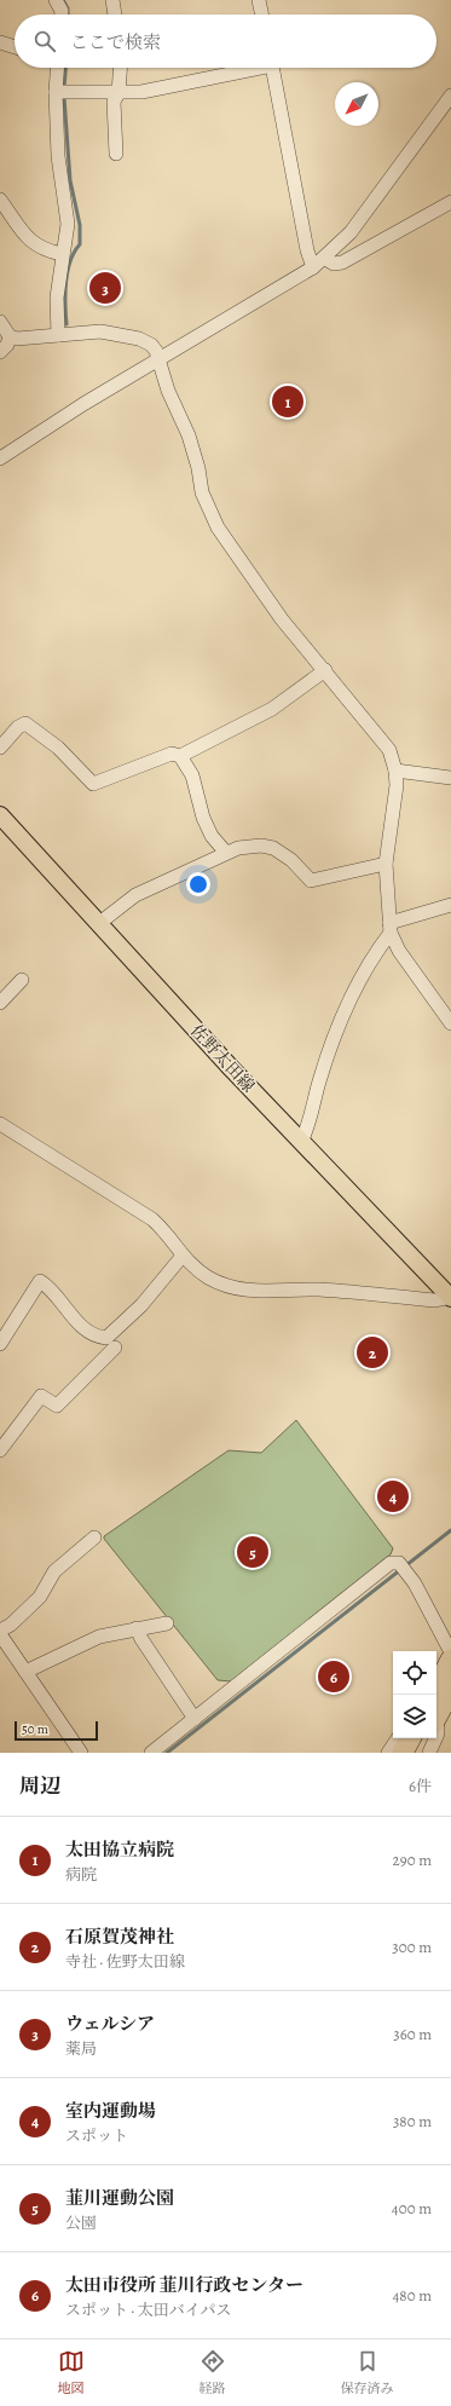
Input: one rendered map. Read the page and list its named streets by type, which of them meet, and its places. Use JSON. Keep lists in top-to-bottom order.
{
  "streets": {
    "main road": ["佐野太田線"]
  },
  "scale_bar": "50 m",
  "north": "bottom left",
  "page": {
    "search": "ここで検索",
    "pins": [
      "3",
      "1",
      "2",
      "4",
      "5",
      "6"
    ],
    "scale": "50 m",
    "heading": ["周辺", "6件"],
    "list": [
      {
        "mark": "1",
        "name": "太田協立病院",
        "note": "病院",
        "value": "290 m"
      },
      {
        "mark": "2",
        "name": "石原賀茂神社",
        "note": "寺社 · 佐野太田線",
        "value": "300 m"
      },
      {
        "mark": "3",
        "name": "ウェルシア",
        "note": "薬局",
        "value": "360 m"
      },
      {
        "mark": "4",
        "name": "室内運動場",
        "note": "スポット",
        "value": "380 m"
      },
      {
        "mark": "5",
        "name": "韮川運動公園",
        "note": "公園",
        "value": "400 m"
      },
      {
        "mark": "6",
        "name": "太田市役所 韮川行政センター",
        "note": "スポット · 太田バイパス",
        "value": "480 m"
      }
    ],
    "nav": ["地図", "経路", "保存済み"]
  }
}
